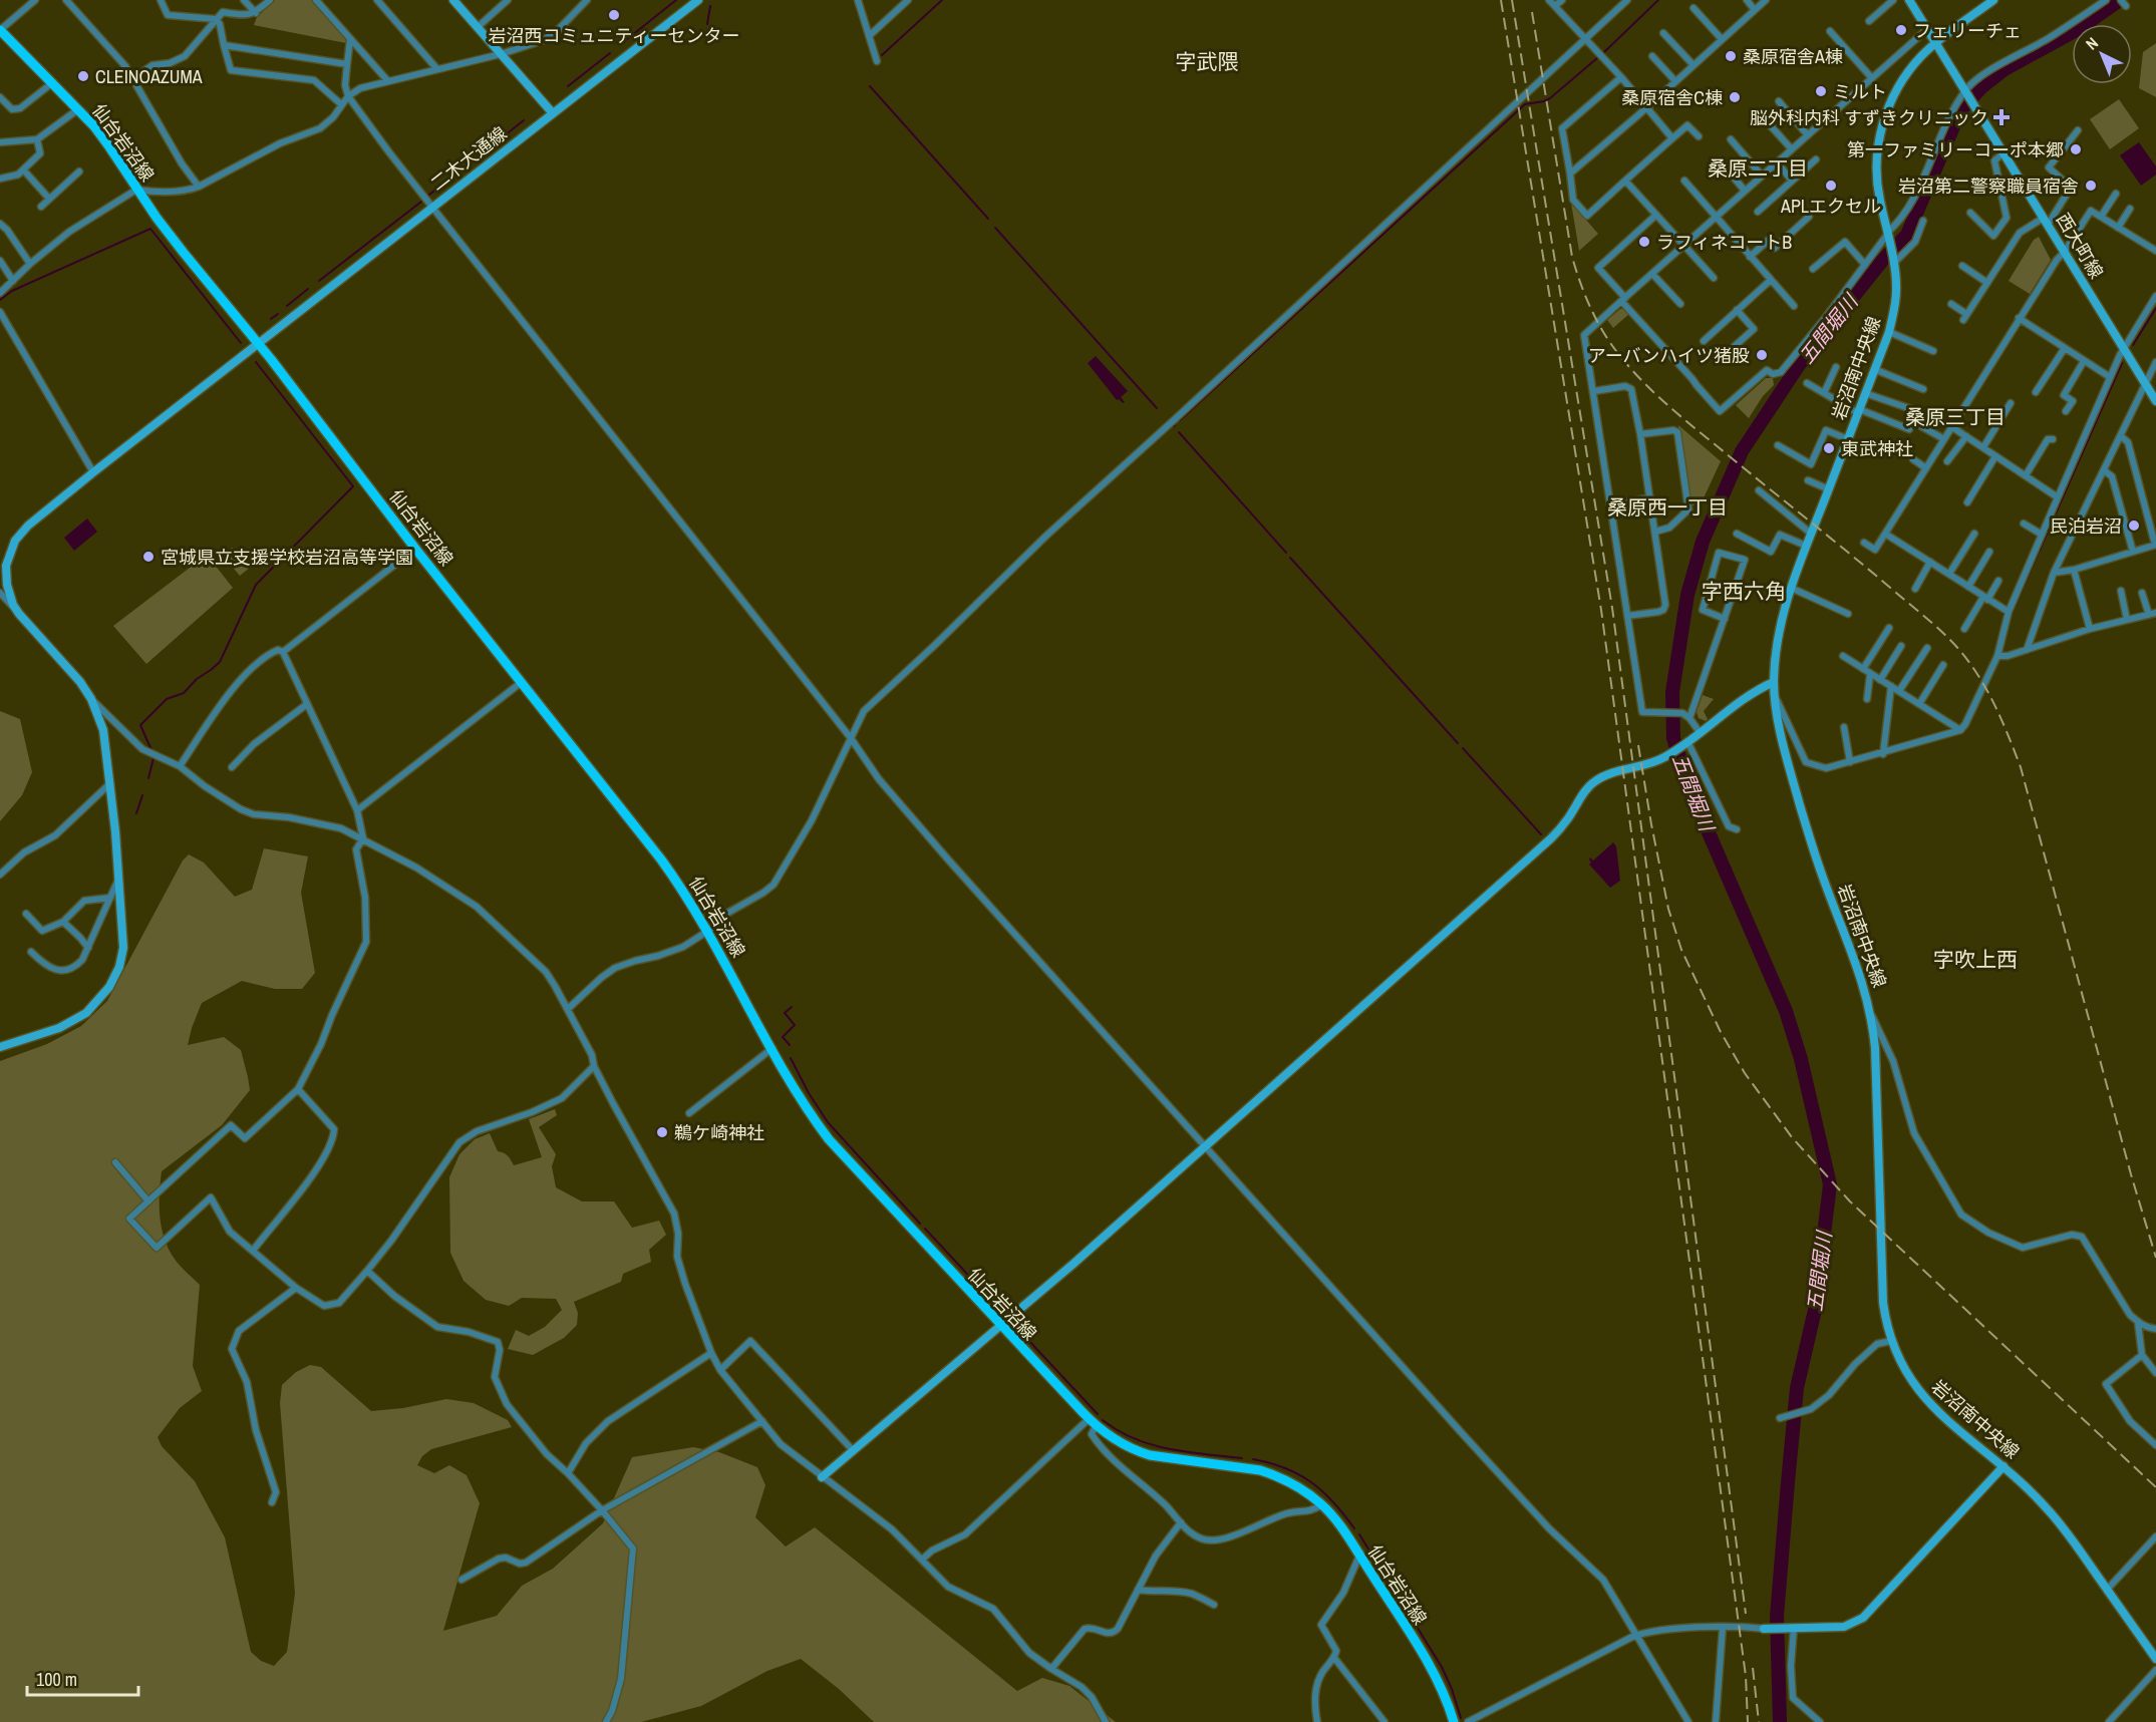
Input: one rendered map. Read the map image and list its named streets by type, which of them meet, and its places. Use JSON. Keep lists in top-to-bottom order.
{
  "streets": {
    "main road": ["仙台岩沼線"],
    "street": ["二木大通線", "西大町線", "岩沼南中央線"]
  },
  "crossings": [
    ["仙台岩沼線", "二木大通線"]
  ],
  "districts": [
    "字武隈",
    "桑原二丁目",
    "桑原三丁目",
    "桑原西一丁目",
    "字西六角",
    "字吹上西"
  ],
  "water": ["五間堀川"],
  "places": {
    "other": [
      "岩沼西コミュニティーセンター",
      "フェリーチェ",
      "桑原宿舎A棟",
      "CLEINOAZUMA",
      "ミルト",
      "桑原宿舎C棟",
      "第一ファミリーコーポ本郷",
      "APLエクセル",
      "岩沼第二警察職員宿舎",
      "ラフィネコートB",
      "アーバンハイツ猪股",
      "東武神社",
      "民泊岩沼",
      "宮城県立支援学校岩沼高等学園",
      "鵜ケ崎神社"
    ],
    "health": ["脳外科内科 すずきクリニック"]
  },
  "scale_bar": "100 m",
  "north": "top left"
}
